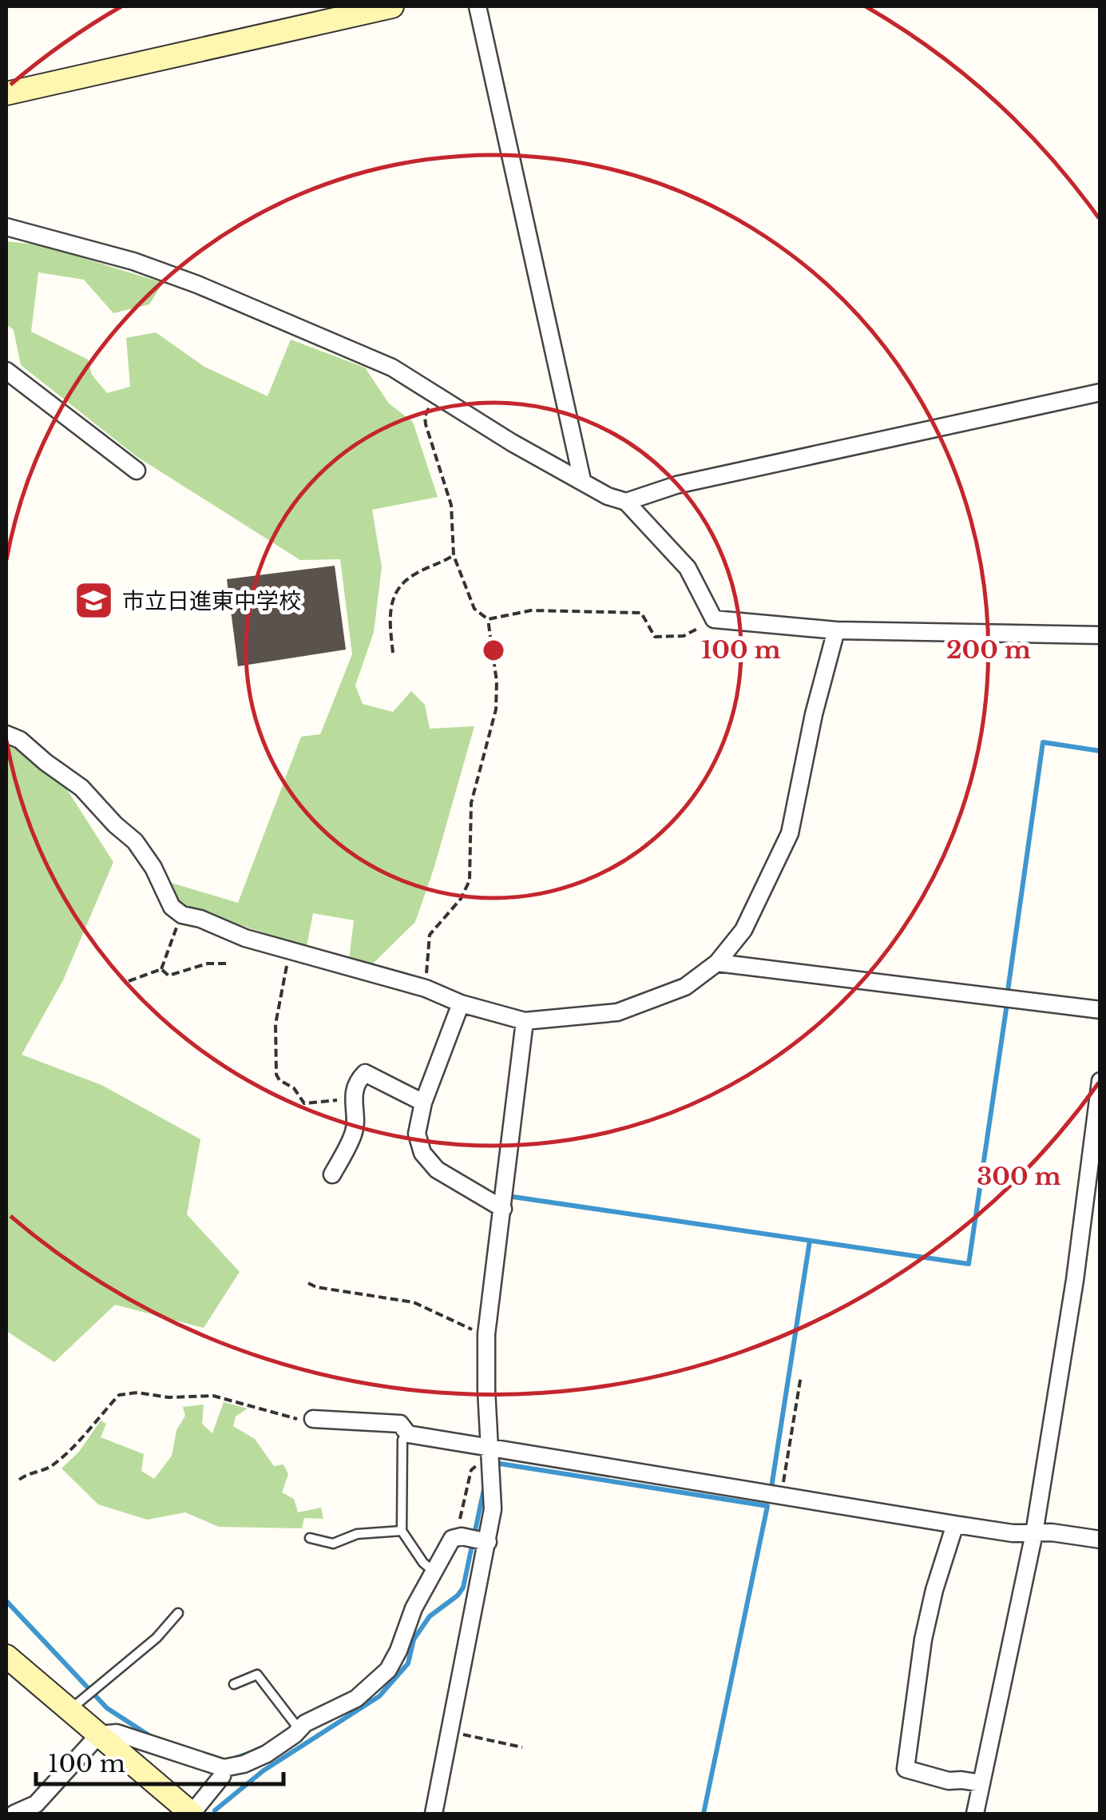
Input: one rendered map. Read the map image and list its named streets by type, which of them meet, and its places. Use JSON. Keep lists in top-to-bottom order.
{
  "places": {
    "school or university": ["市立日進東中学校"]
  },
  "scale_bar": "100 m",
  "rings": ["100 m", "200 m", "300 m"]
}
